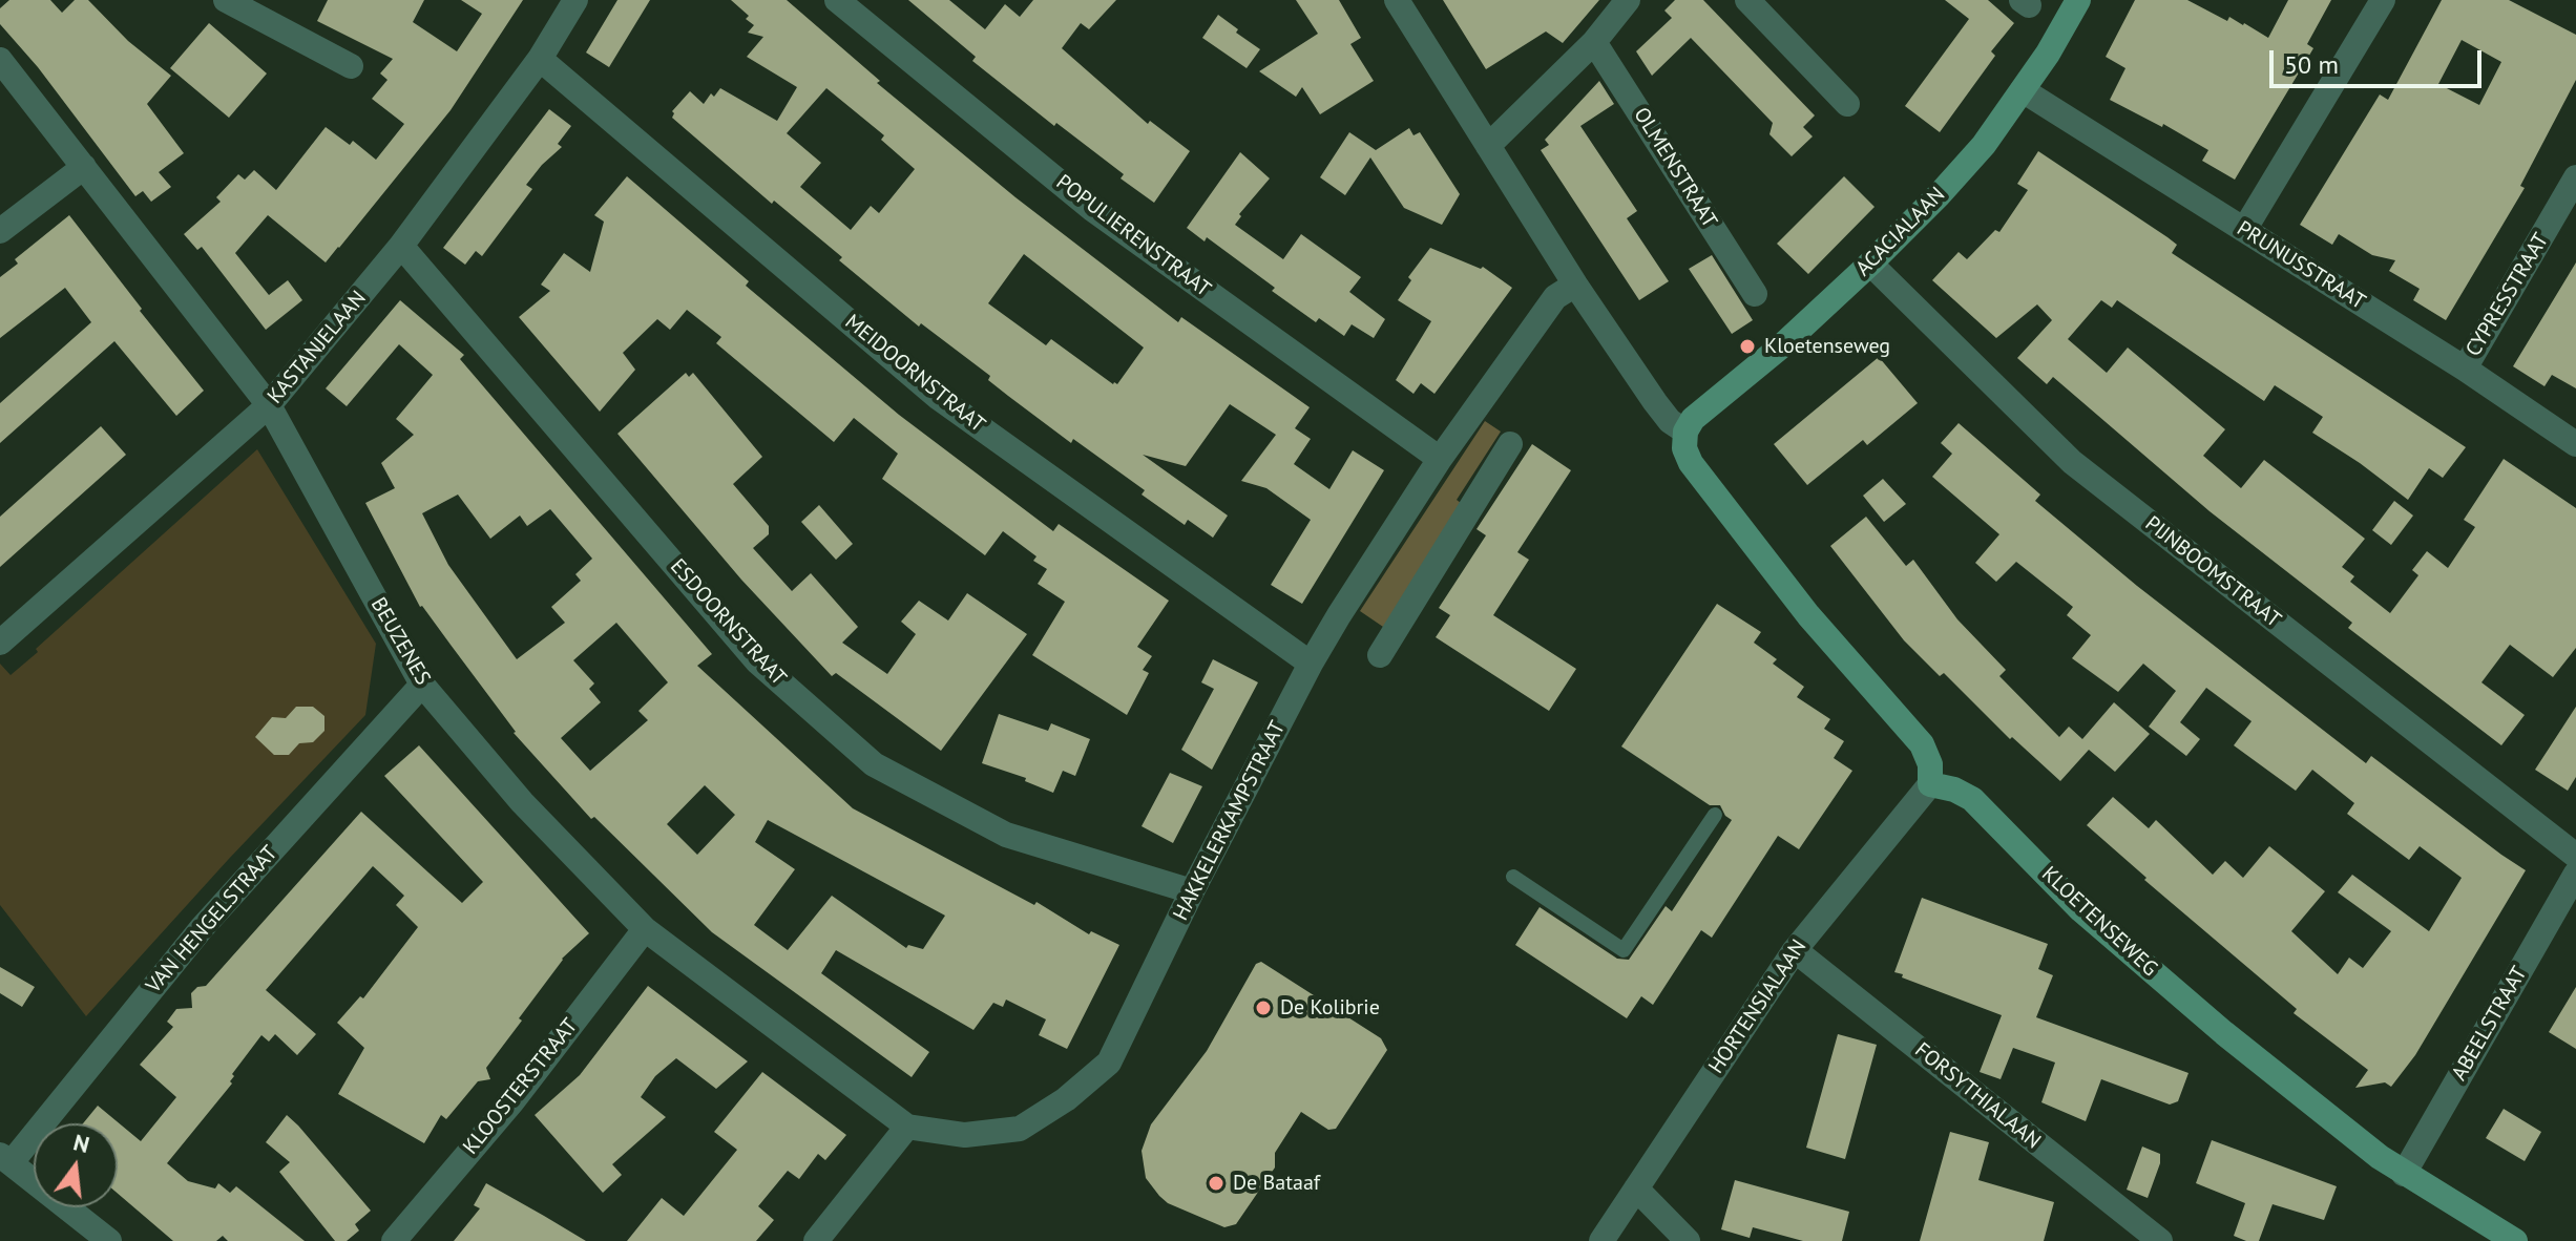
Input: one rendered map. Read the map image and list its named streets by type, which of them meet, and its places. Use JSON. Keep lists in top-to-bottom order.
{
  "streets": {
    "street": [
      "OLMENSTRAAT",
      "ACACIALAAN",
      "POPULIERENSTRAAT",
      "PRUNUSSTRAAT",
      "CYPRESSTRAAT",
      "KASTANJELAAN",
      "MEIDOORNSTRAAT",
      "PIJNBOOMSTRAAT",
      "ESDOORNSTRAAT",
      "BEUZENES",
      "HAKKELERKAMPSTRAAT",
      "VAN HENGELSTRAAT",
      "KLOETENSEWEG",
      "HORTENSIALAAN",
      "ABEELSTRAAT",
      "KLOOSTERSTRAAT",
      "FORSYTHIALAAN"
    ]
  },
  "crossings": [
    ["ACACIALAAN", "PRUNUSSTRAAT"],
    ["ACACIALAAN", "PIJNBOOMSTRAAT"],
    ["POPULIERENSTRAAT", "HAKKELERKAMPSTRAAT"],
    ["PRUNUSSTRAAT", "CYPRESSTRAAT"],
    ["KASTANJELAAN", "MEIDOORNSTRAAT"],
    ["KASTANJELAAN", "ESDOORNSTRAAT"],
    ["KASTANJELAAN", "BEUZENES"],
    ["MEIDOORNSTRAAT", "HAKKELERKAMPSTRAAT"],
    ["ESDOORNSTRAAT", "HAKKELERKAMPSTRAAT"],
    ["BEUZENES", "HAKKELERKAMPSTRAAT"],
    ["BEUZENES", "VAN HENGELSTRAAT"],
    ["BEUZENES", "KLOOSTERSTRAAT"],
    ["KLOETENSEWEG", "HORTENSIALAAN"],
    ["KLOETENSEWEG", "ABEELSTRAAT"],
    ["HORTENSIALAAN", "FORSYTHIALAAN"]
  ],
  "places": ["Kloetenseweg", "De Kolibrie", "De Bataaf"],
  "scale_bar": "50 m",
  "north": "top"
}
